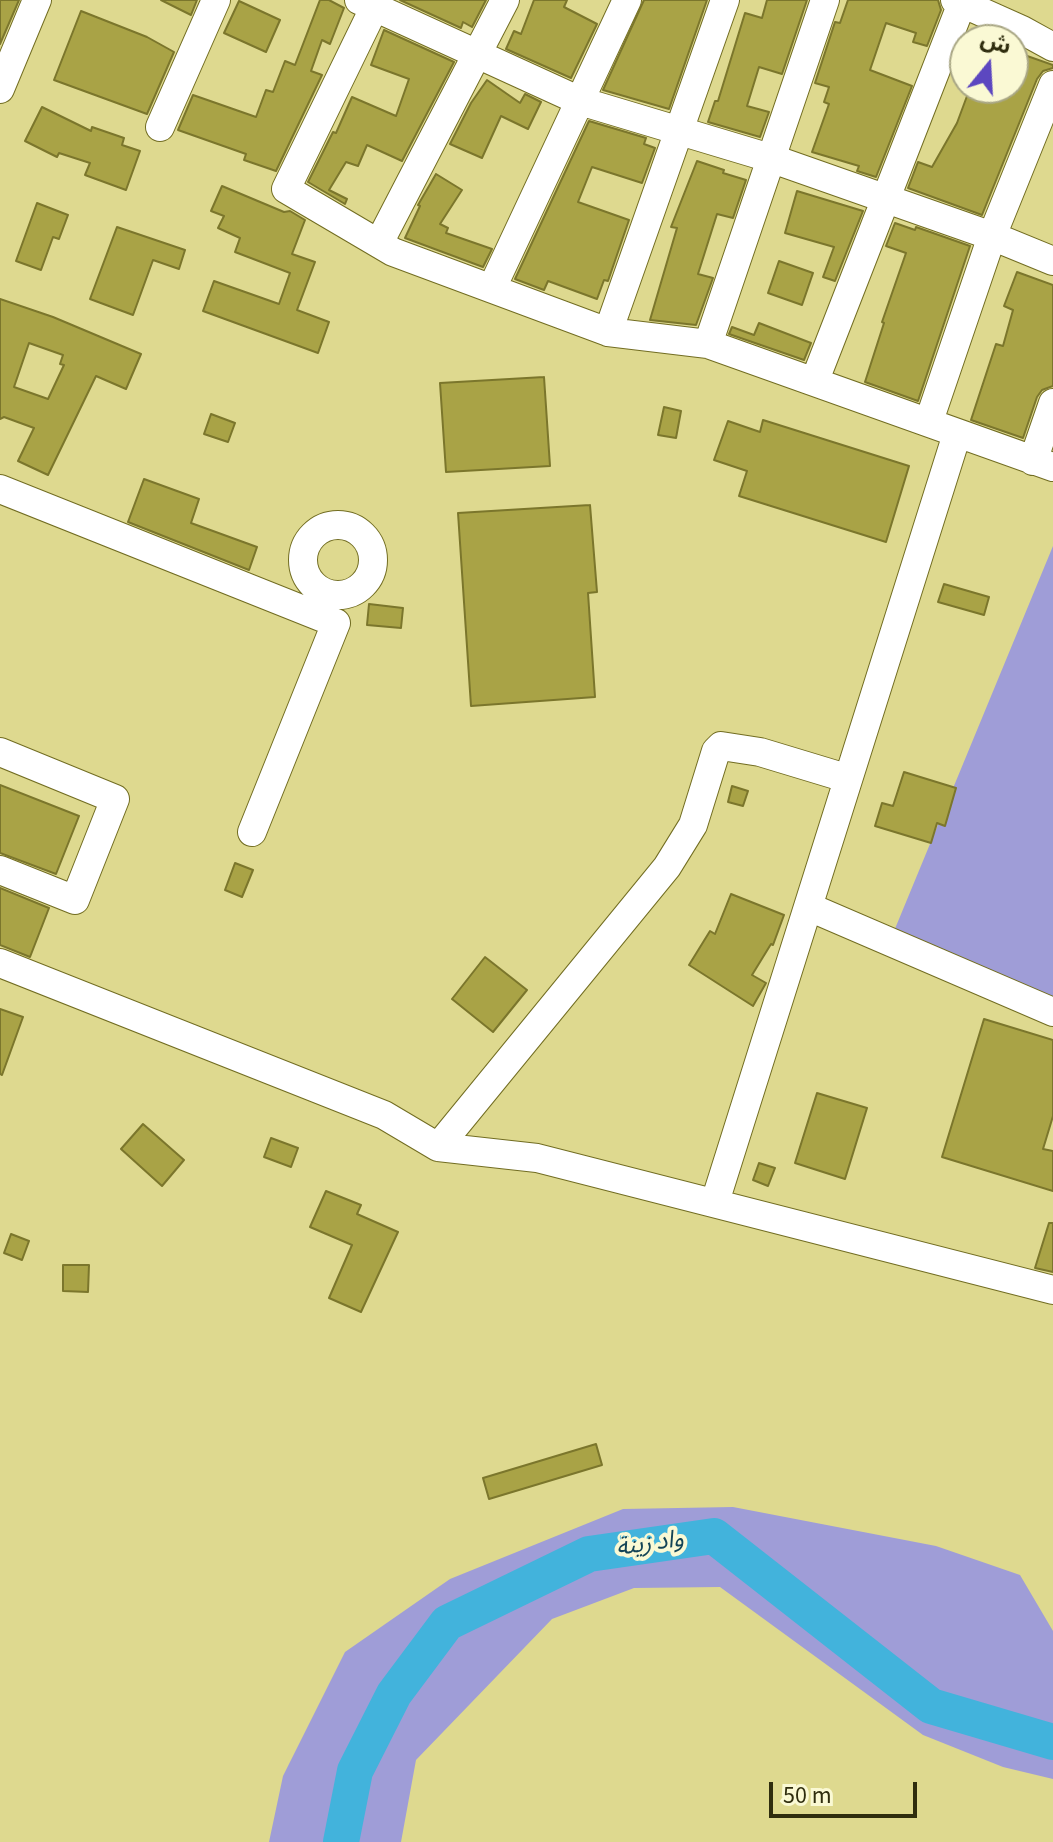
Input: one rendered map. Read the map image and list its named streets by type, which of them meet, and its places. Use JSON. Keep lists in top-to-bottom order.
{
  "water": ["واد زينة"],
  "scale_bar": "50 m",
  "north": "top"
}
